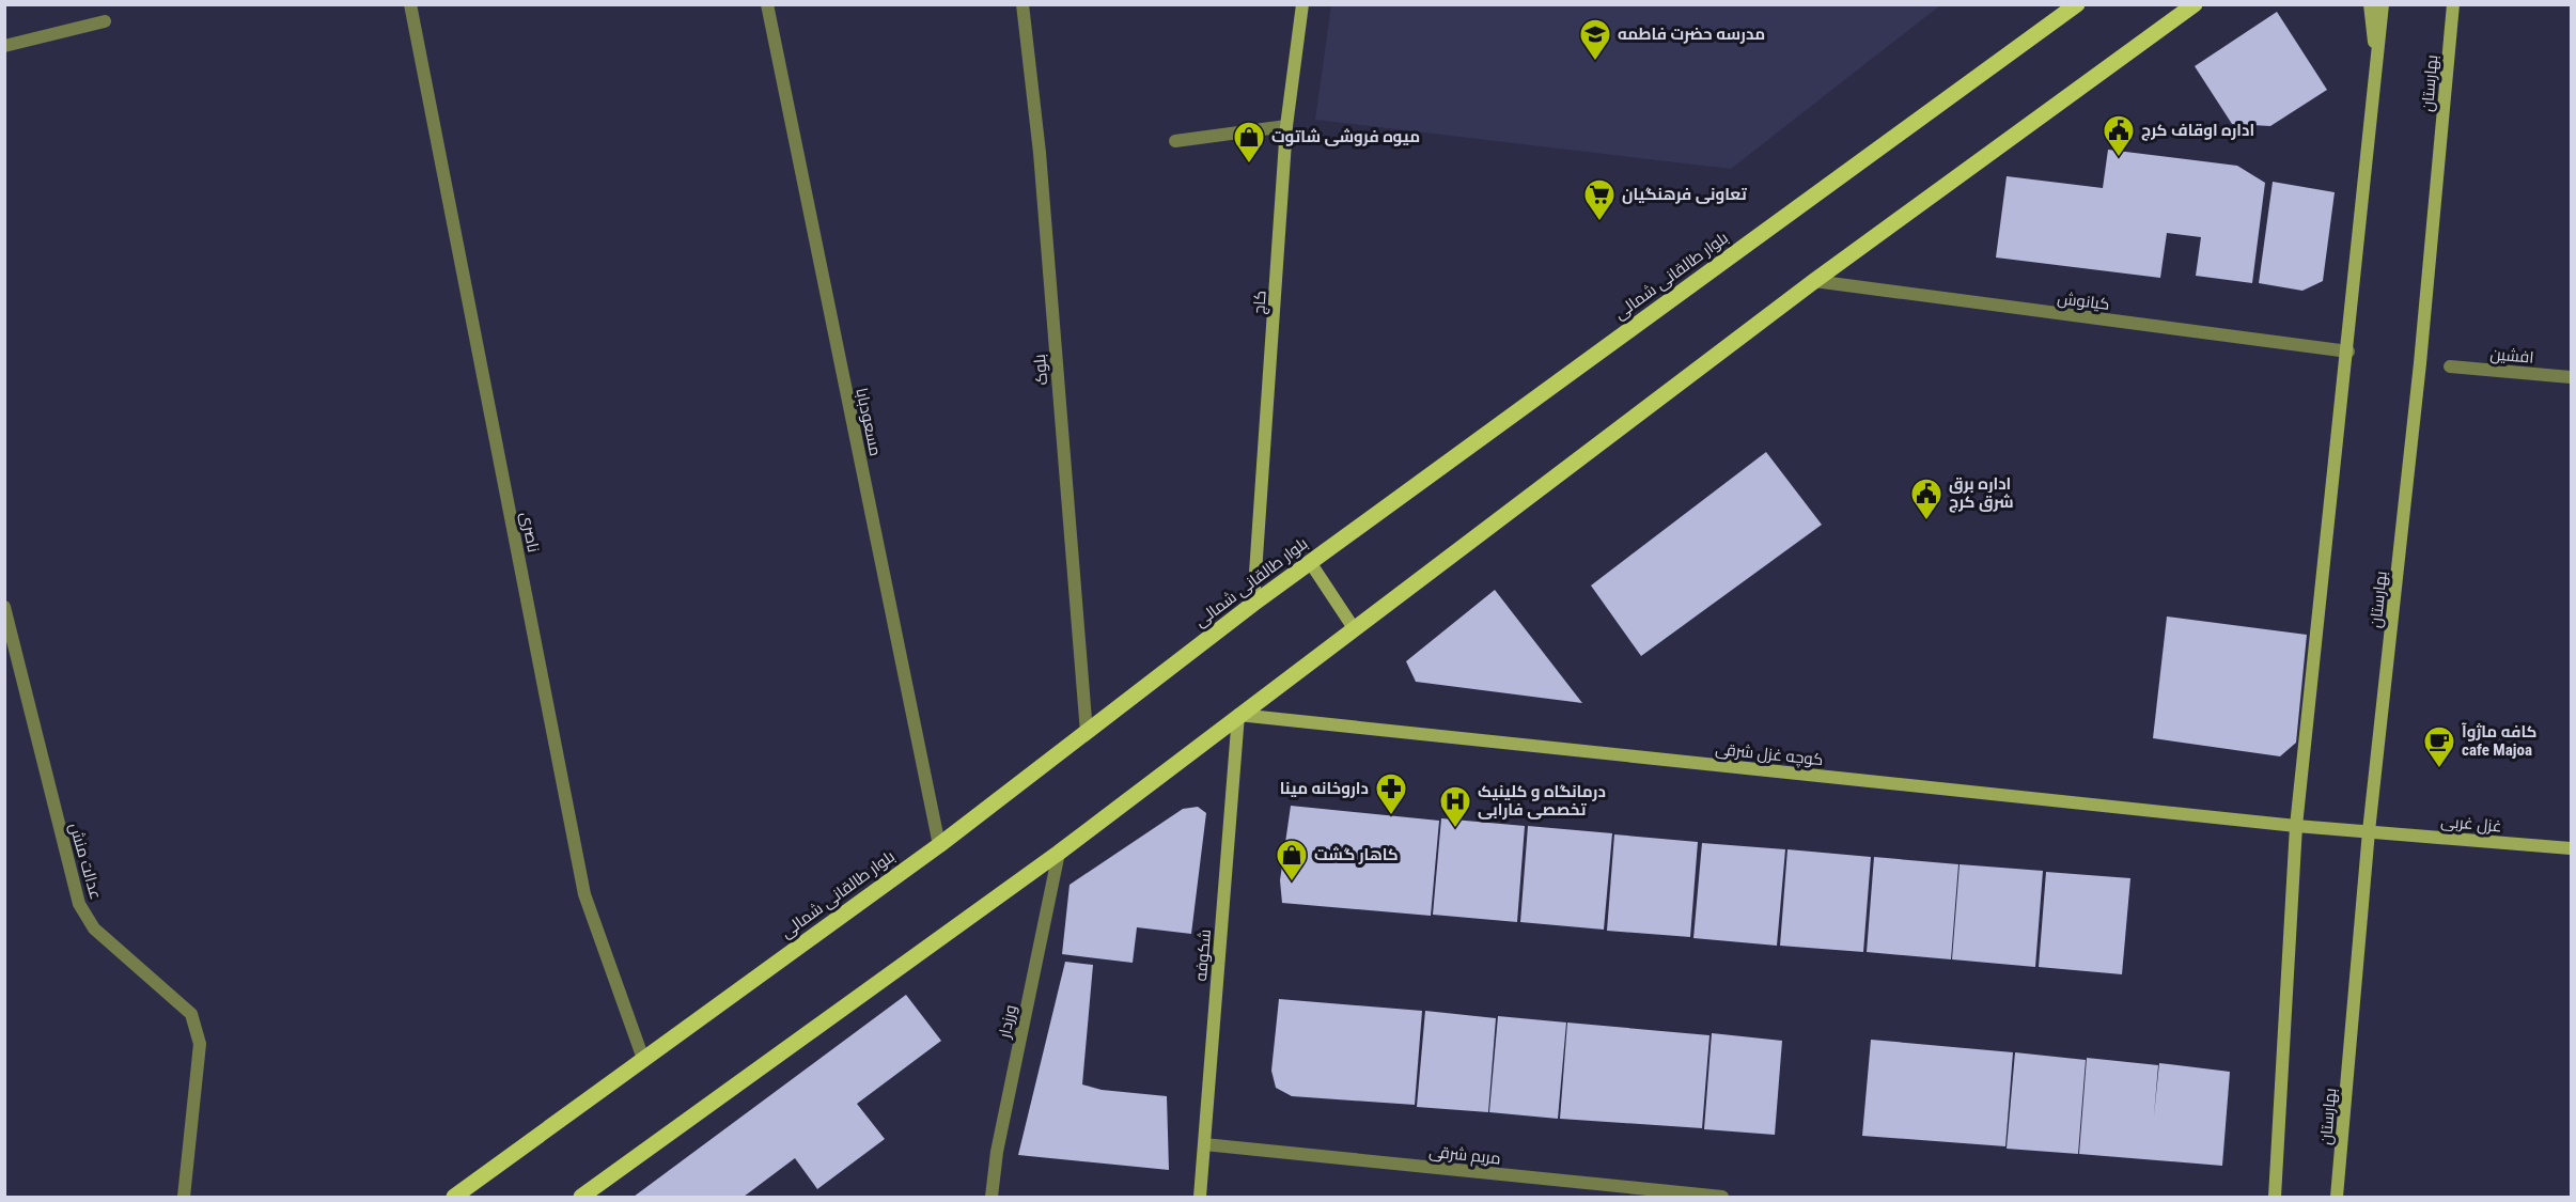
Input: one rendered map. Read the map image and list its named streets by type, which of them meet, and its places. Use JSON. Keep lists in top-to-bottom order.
{
  "streets": {
    "main road": [
      "بهارستان",
      "بلوار طالقانی شمالی",
      "کاج",
      "کوچه غزل شرقی",
      "غزل غربی",
      "شکوفه"
    ],
    "street": [
      "کیانوش",
      "افشین",
      "بلوک",
      "مسعودبابا",
      "ناصری",
      "عدالت منش",
      "ورزدار",
      "مریم شرقی"
    ]
  },
  "crossings": [
    ["بهارستان", "کوچه غزل شرقی"],
    ["بهارستان", "غزل غربی"],
    ["بلوار طالقانی شمالی", "کاج"],
    ["بلوار طالقانی شمالی", "بلوک"],
    ["بلوار طالقانی شمالی", "مسعودبابا"],
    ["بلوار طالقانی شمالی", "ناصری"],
    ["کوچه غزل شرقی", "غزل غربی"],
    ["کوچه غزل شرقی", "شکوفه"],
    ["شکوفه", "مریم شرقی"]
  ],
  "places": {
    "school or university": ["مدرسه حضرت فاطمه"],
    "public building": ["اداره اوقاف کرج", "اداره برق شرق کرج"],
    "shop": ["میوه فروشی شاتوت", "کاهار گشت"],
    "supermarket": ["تعاونی فرهنگیان"],
    "cafe": ["کافه ماژوآ cafe Majoa"],
    "pharmacy": ["داروخانه مینا"],
    "hospital": ["درمانگاه و کلینیک تخصصی فارابی"]
  }
}
